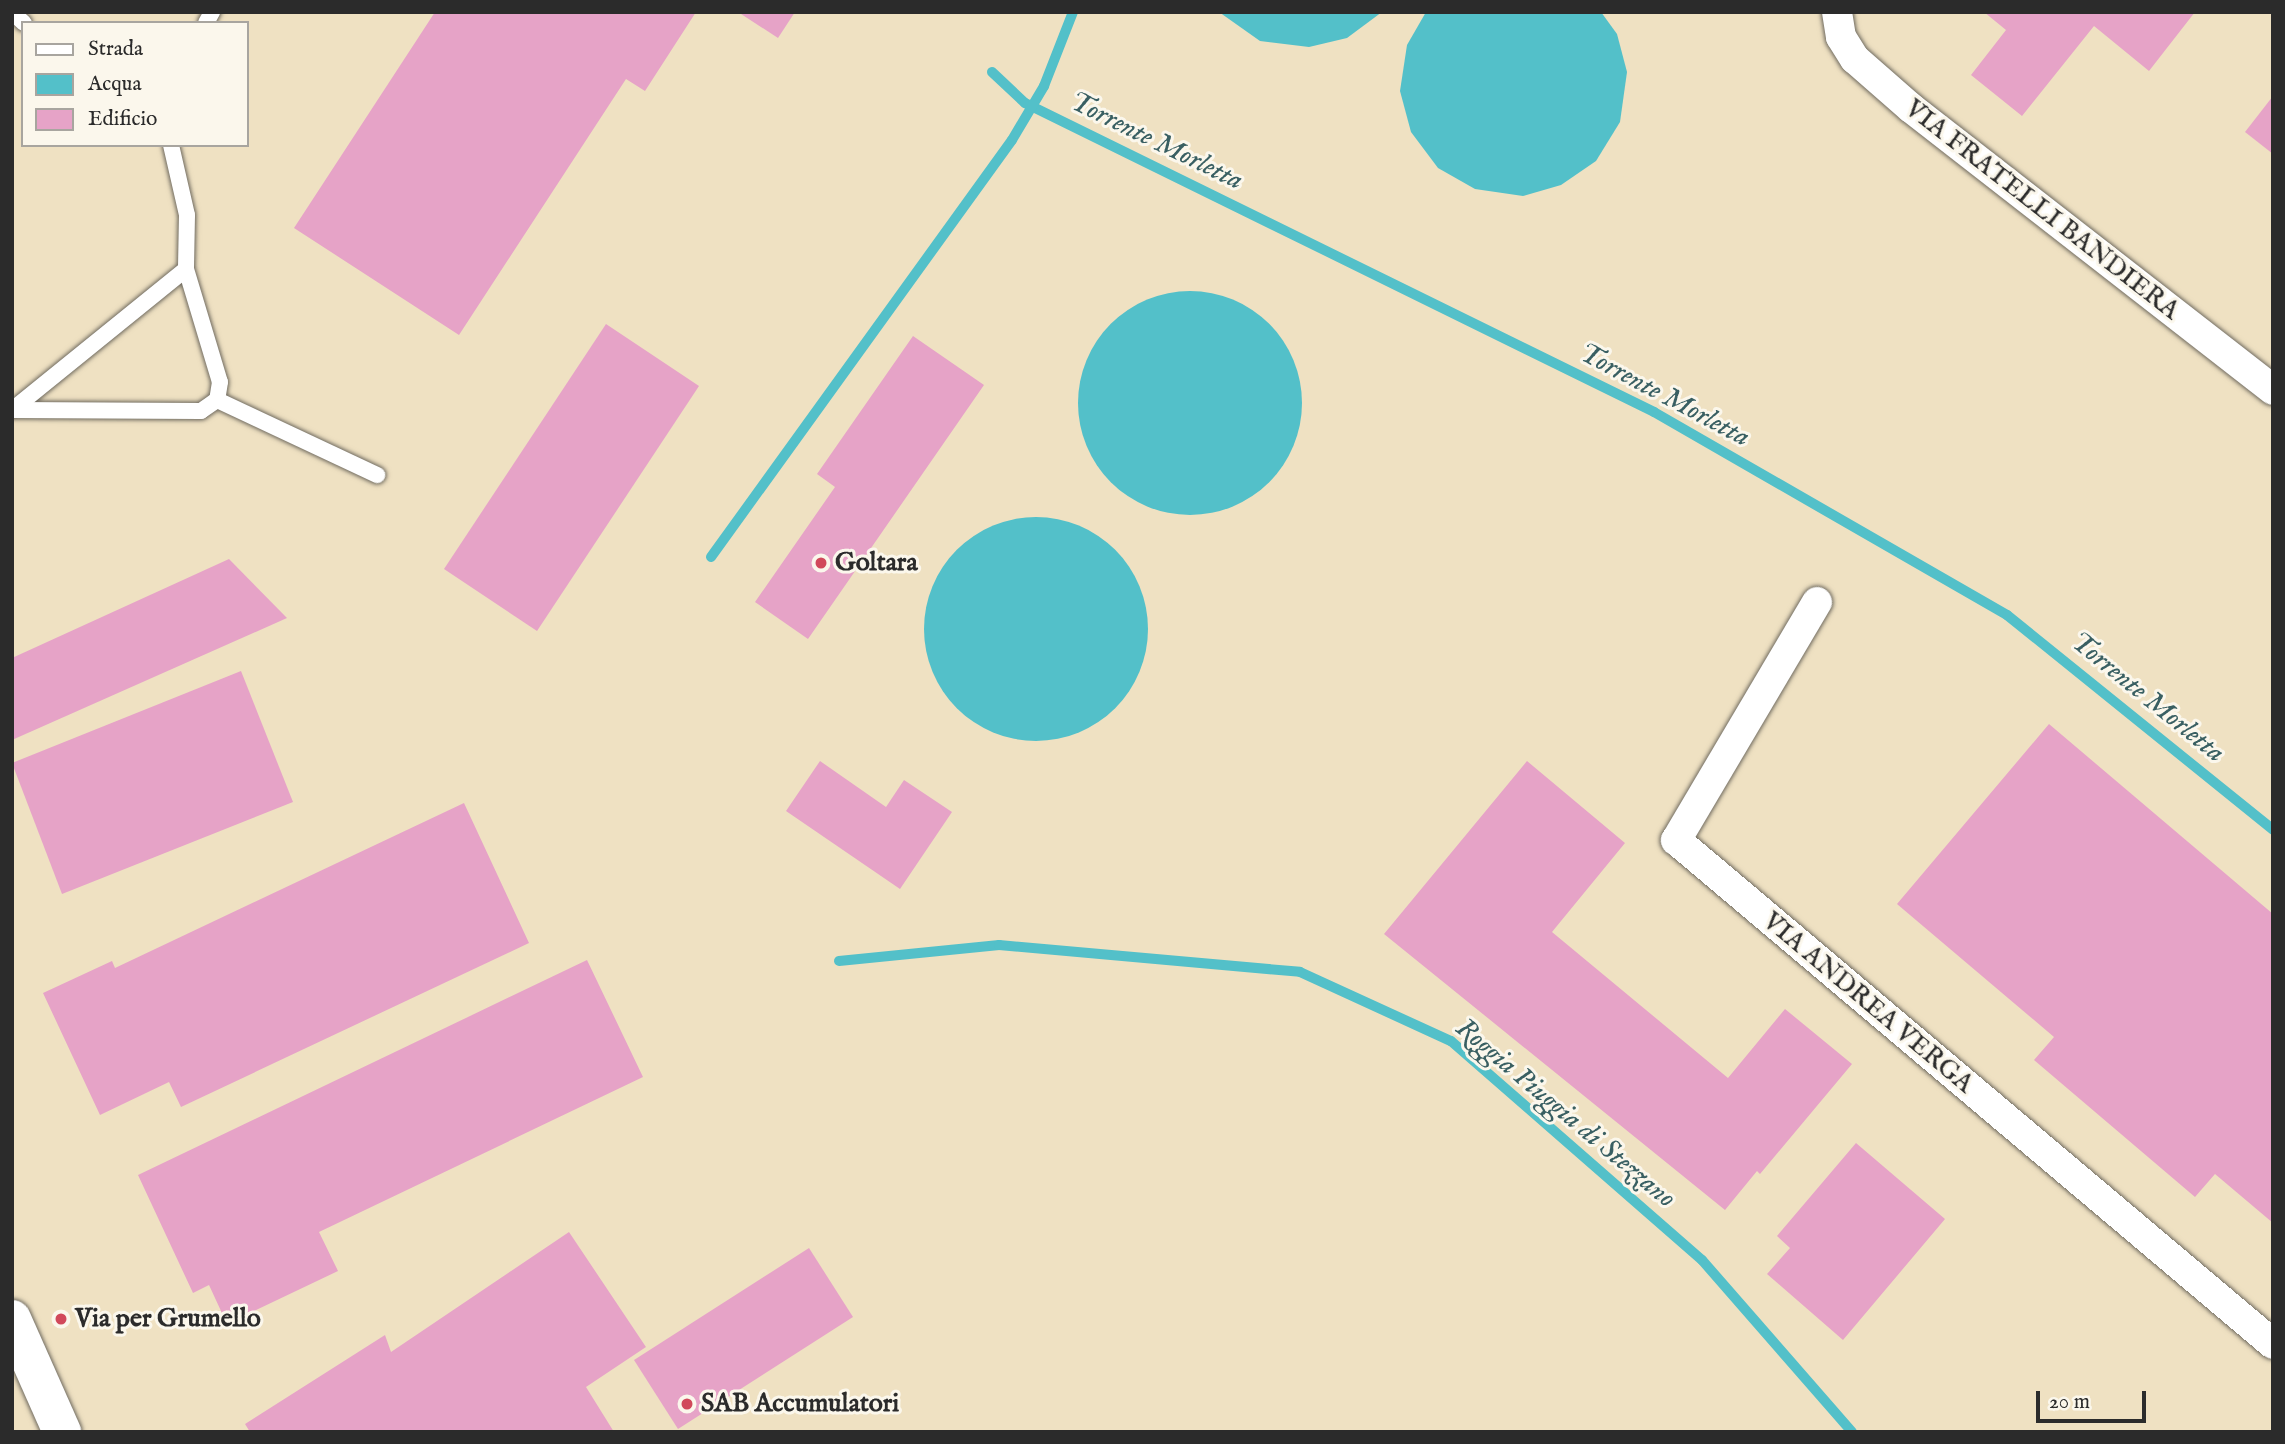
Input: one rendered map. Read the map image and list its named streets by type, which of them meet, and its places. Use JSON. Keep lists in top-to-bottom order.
{
  "streets": {
    "street": ["VIA FRATELLI BANDIERA", "VIA ANDREA VERGA"]
  },
  "water": ["Torrente Morletta", "Roggia Piuggia di Stezzano"],
  "places": ["Goltara", "Via per Grumello", "SAB Accumulatori"],
  "legend": ["Strada", "Acqua", "Edificio"],
  "scale_bar": "20 m"
}
